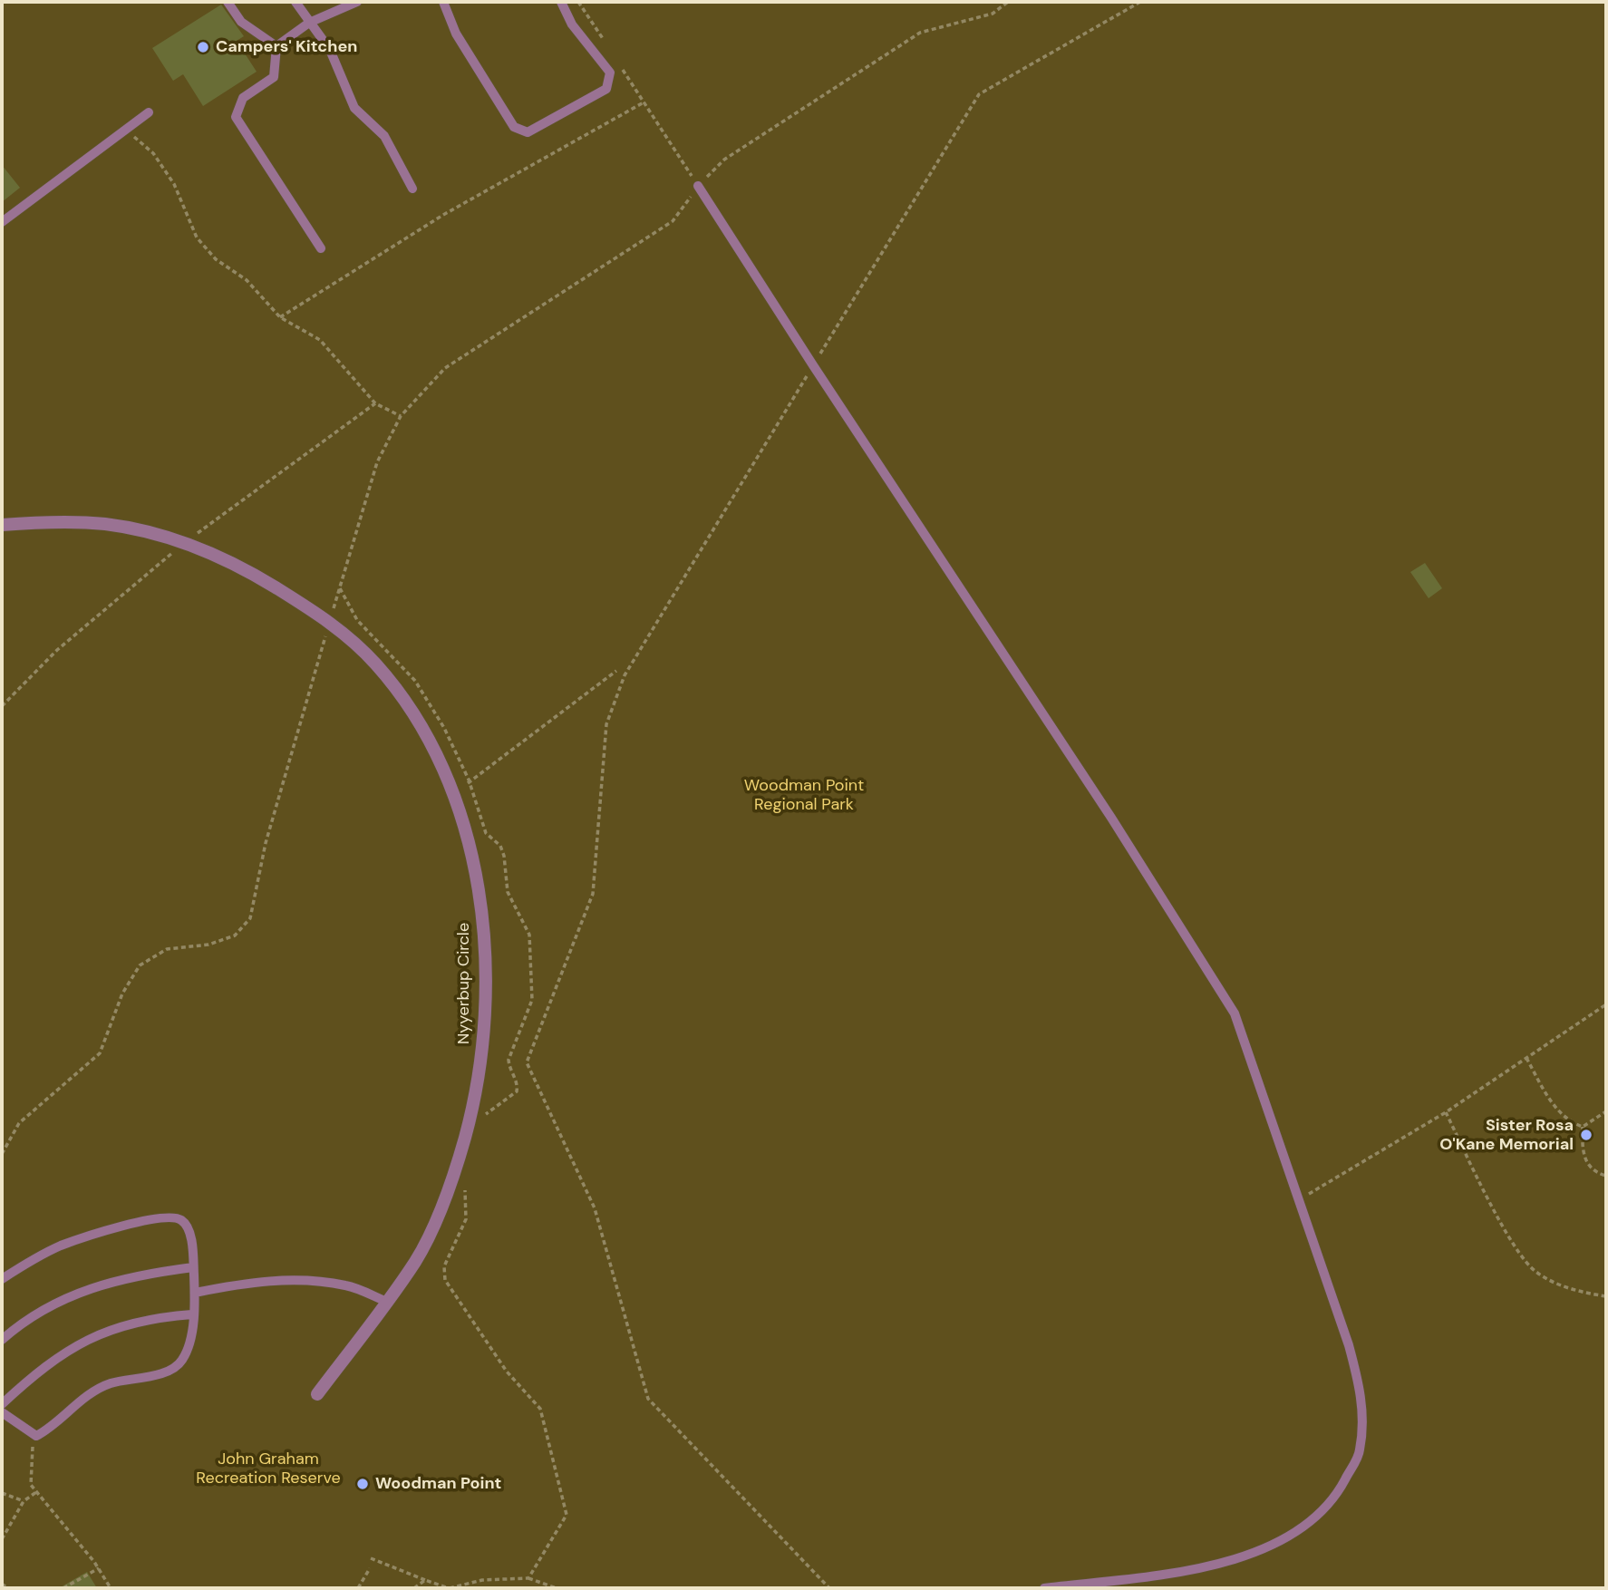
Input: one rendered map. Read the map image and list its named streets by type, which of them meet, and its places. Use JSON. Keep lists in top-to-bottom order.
{
  "streets": {
    "street": ["Nyyerbup Circle"]
  },
  "parks": ["Woodman Point Regional Park", "John Graham Recreation Reserve"],
  "places": ["Campers' Kitchen", "Sister Rosa O'Kane Memorial", "Woodman Point"]
}
